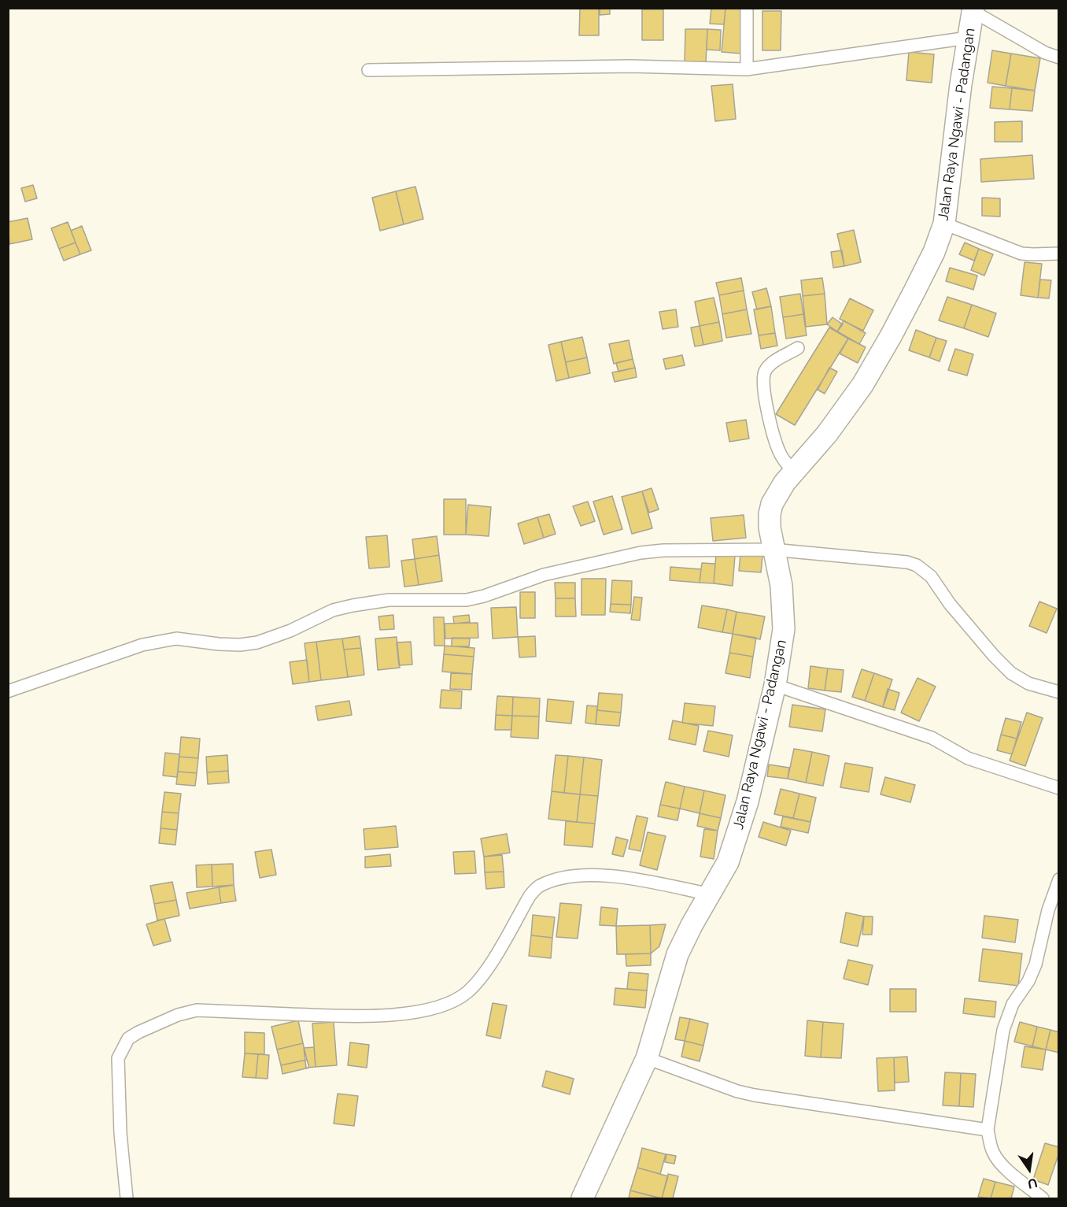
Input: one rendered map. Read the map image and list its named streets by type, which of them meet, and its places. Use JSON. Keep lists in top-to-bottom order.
{
  "streets": {
    "highway": ["Jalan Raya Ngawi - Padangan"]
  },
  "north": "bottom"
}
